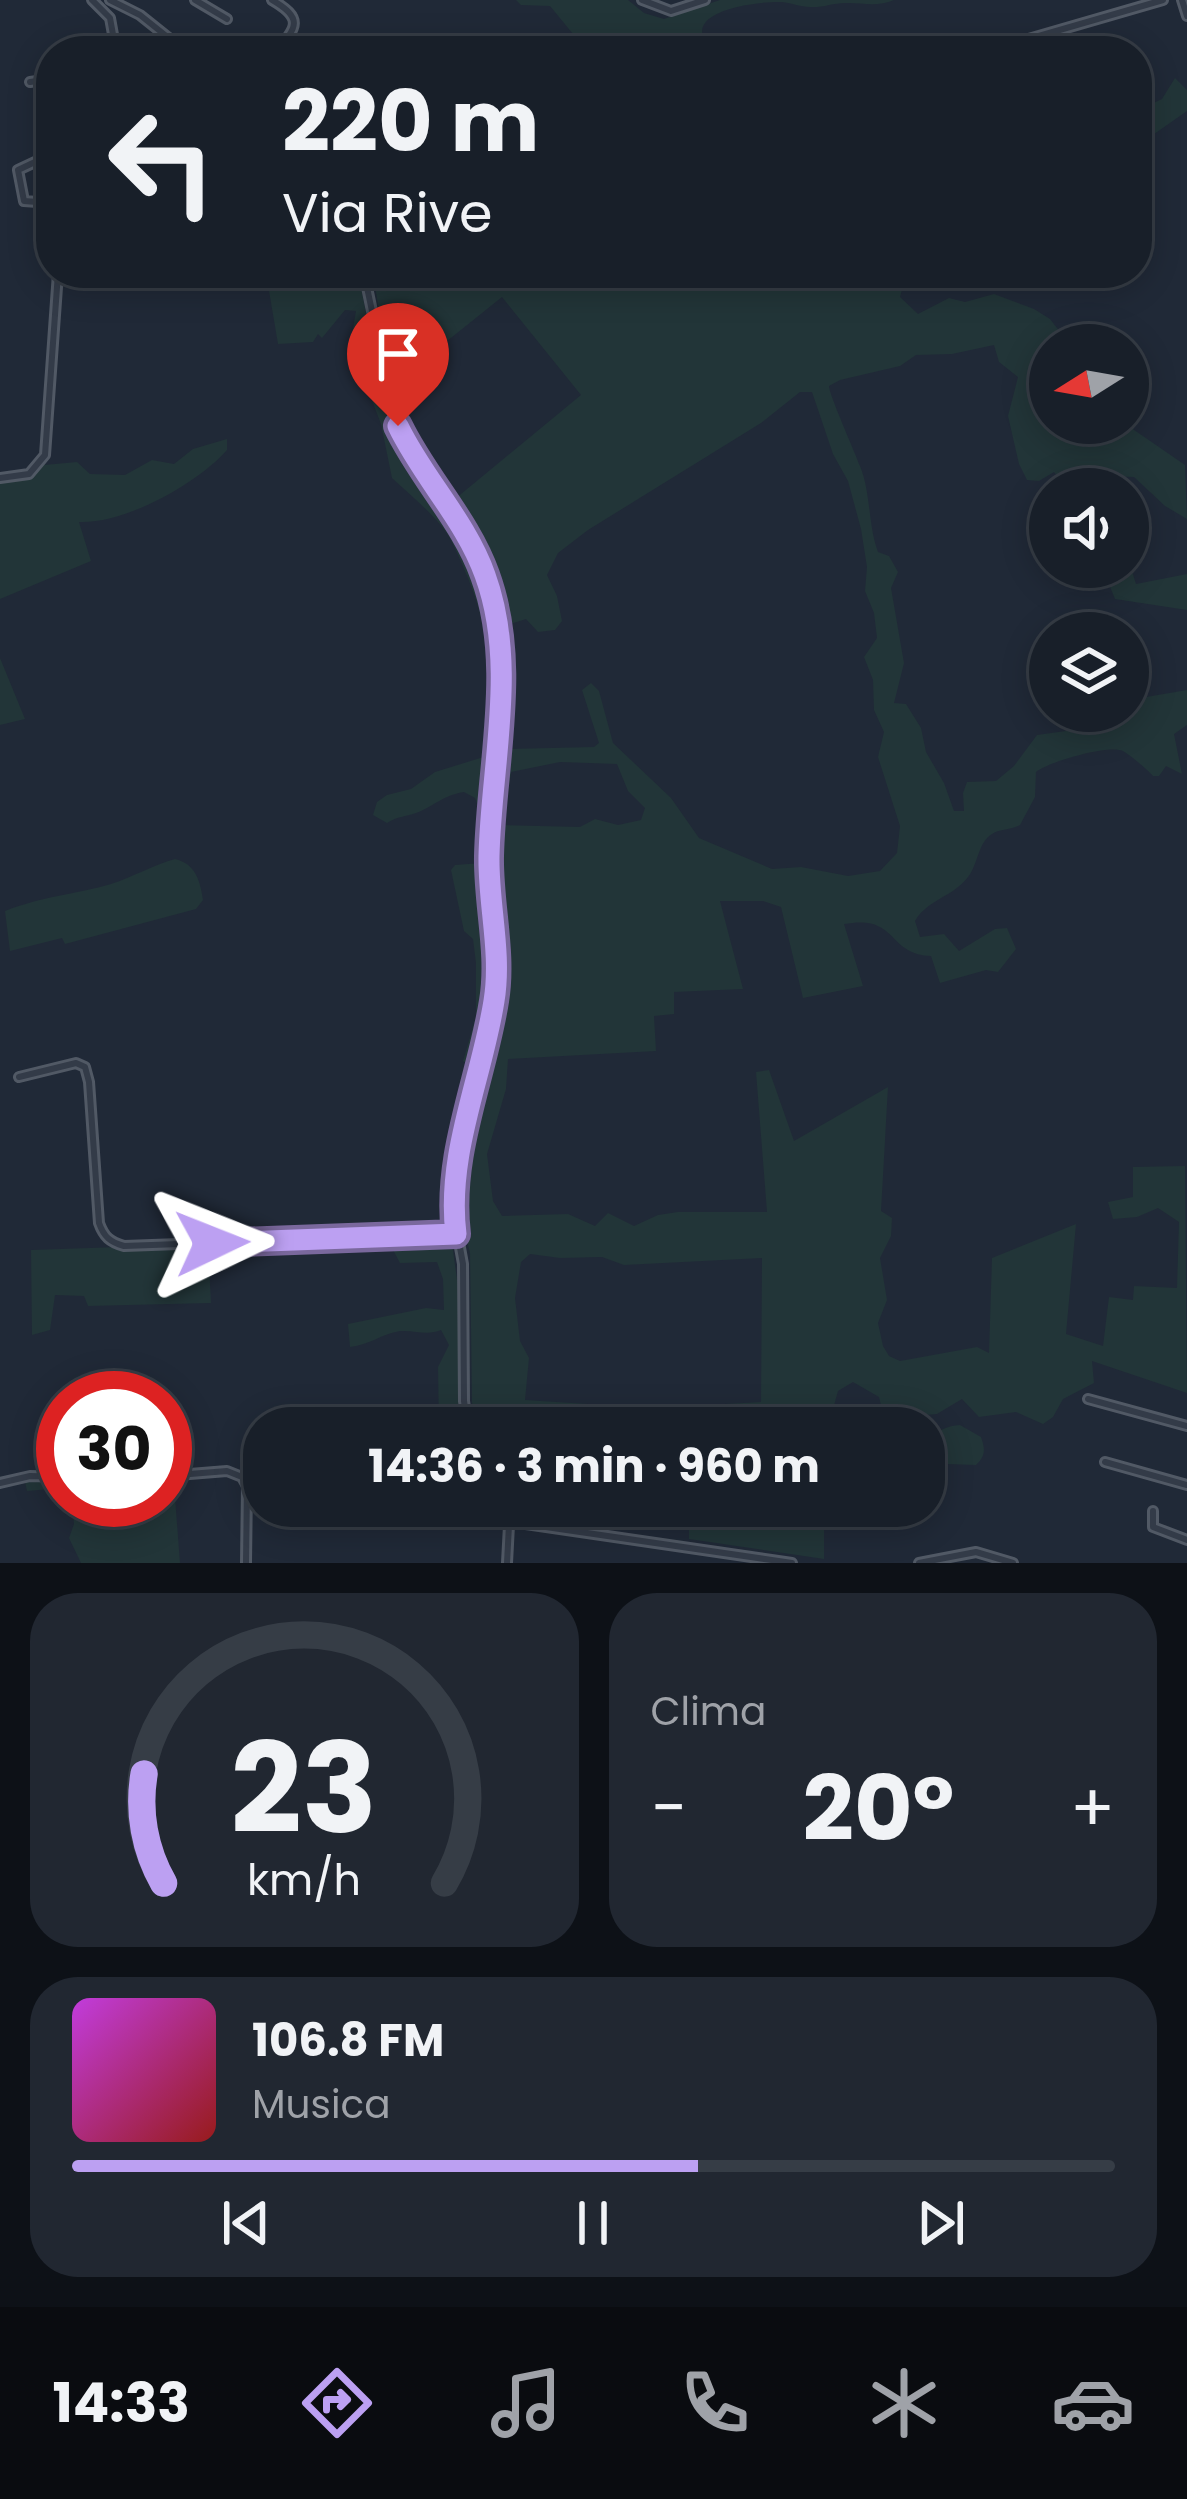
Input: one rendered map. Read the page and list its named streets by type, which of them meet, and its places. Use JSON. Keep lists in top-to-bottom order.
{
  "north": "left",
  "page": {
    "turn": ["220 m", "Via Rive"],
    "limit": "30",
    "trip": "14:36 · 3 min · 960 m",
    "tile": "Clima",
    "heat": ["−", "20°", "+"],
    "song": ["106.8 FM", "Musica"],
    "tabs": "14:33",
    "gauge": ["23", "km/h"]
  }
}
